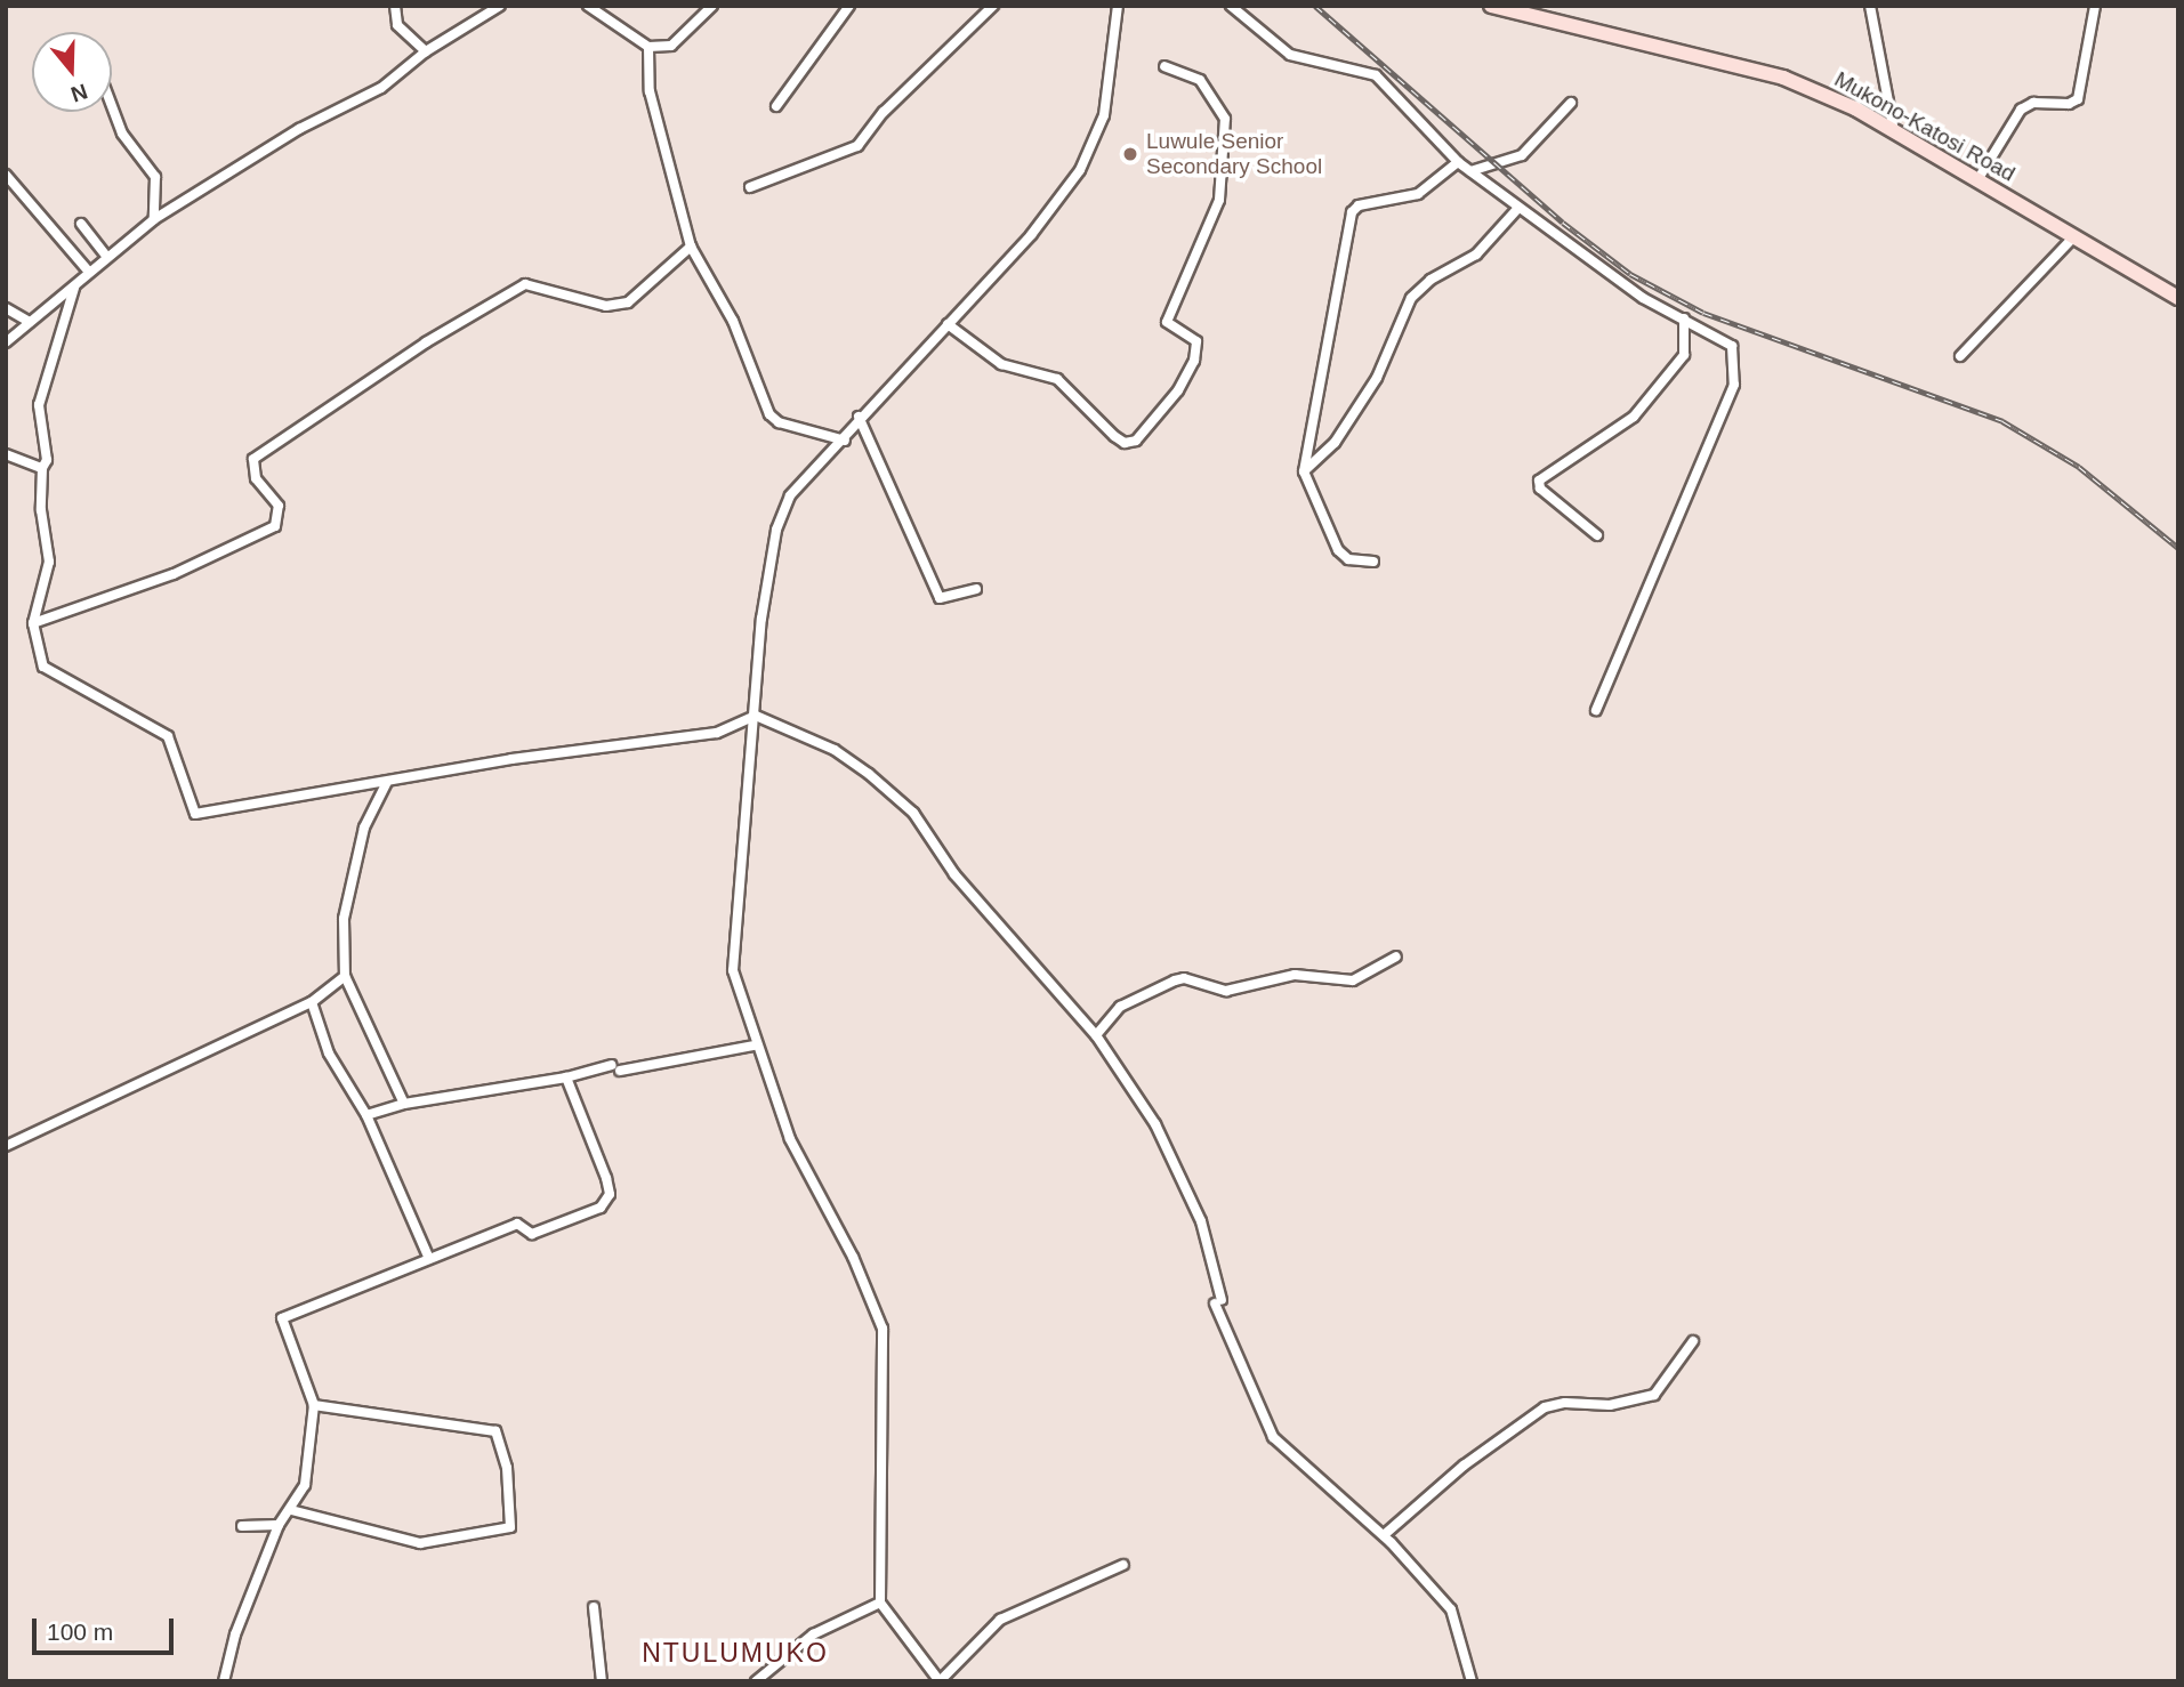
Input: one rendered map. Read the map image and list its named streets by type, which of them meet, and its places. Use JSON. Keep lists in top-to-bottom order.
{
  "streets": {
    "main road": ["Mukono-Katosi Road"]
  },
  "districts": ["NTULUMUKO"],
  "places": ["Luwule Senior Secondary School"],
  "scale_bar": "100 m",
  "north": "bottom"
}
